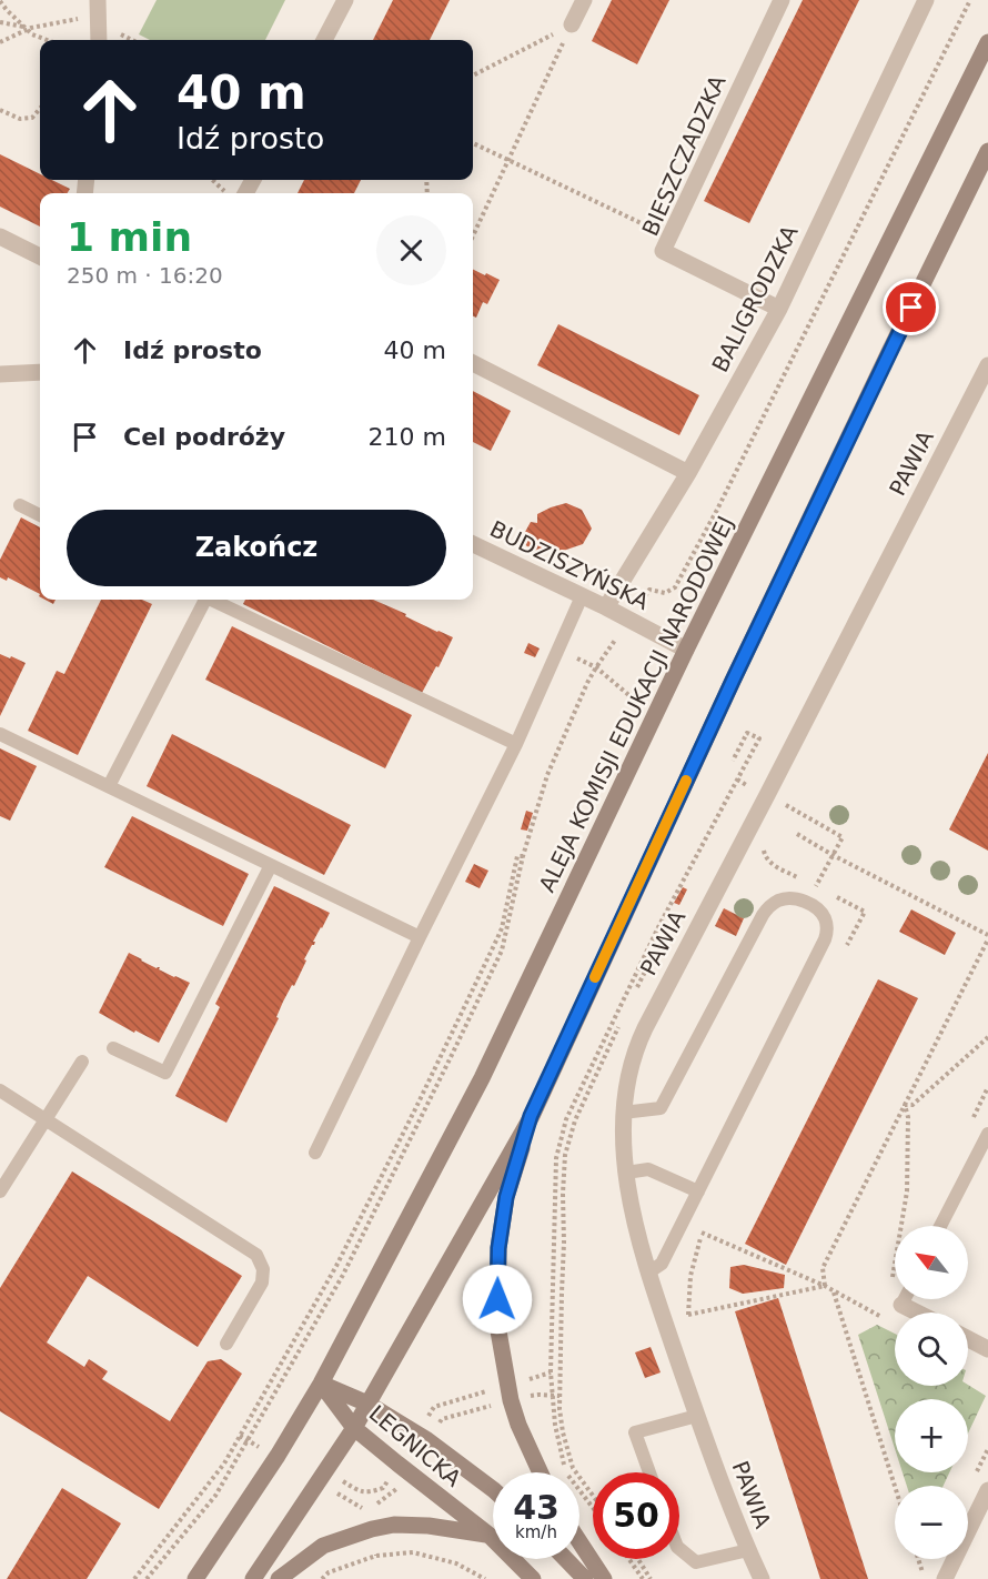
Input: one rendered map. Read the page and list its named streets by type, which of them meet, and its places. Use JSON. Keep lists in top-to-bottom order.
{
  "streets": {
    "main road": ["ALEJA KOMISJI EDUKACJI NARODOWEJ", "LEGNICKA"],
    "street": [
      "BIESZCZADZKA",
      "BALIGRODZKA",
      "PAWIA",
      "BUDZISZYŃSKA"
    ]
  },
  "crossings": [
    ["BIESZCZADZKA", "BALIGRODZKA"],
    ["BALIGRODZKA", "BUDZISZYŃSKA"],
    ["BUDZISZYŃSKA", "ALEJA KOMISJI EDUKACJI NARODOWEJ"],
    ["ALEJA KOMISJI EDUKACJI NARODOWEJ", "LEGNICKA"]
  ],
  "north": "top left",
  "page": {
    "turn": ["40 m", "Idź prosto"],
    "heading": ["1 min", "250 m · 16:20"],
    "list": [
      {
        "name": "Idź prosto",
        "value": "40 m"
      },
      {
        "name": "Cel podróży",
        "value": "210 m"
      }
    ],
    "buttons": "Zakończ",
    "map_buttons": ["+", "−"],
    "speed": "43 km/h",
    "limit": "50"
  }
}
